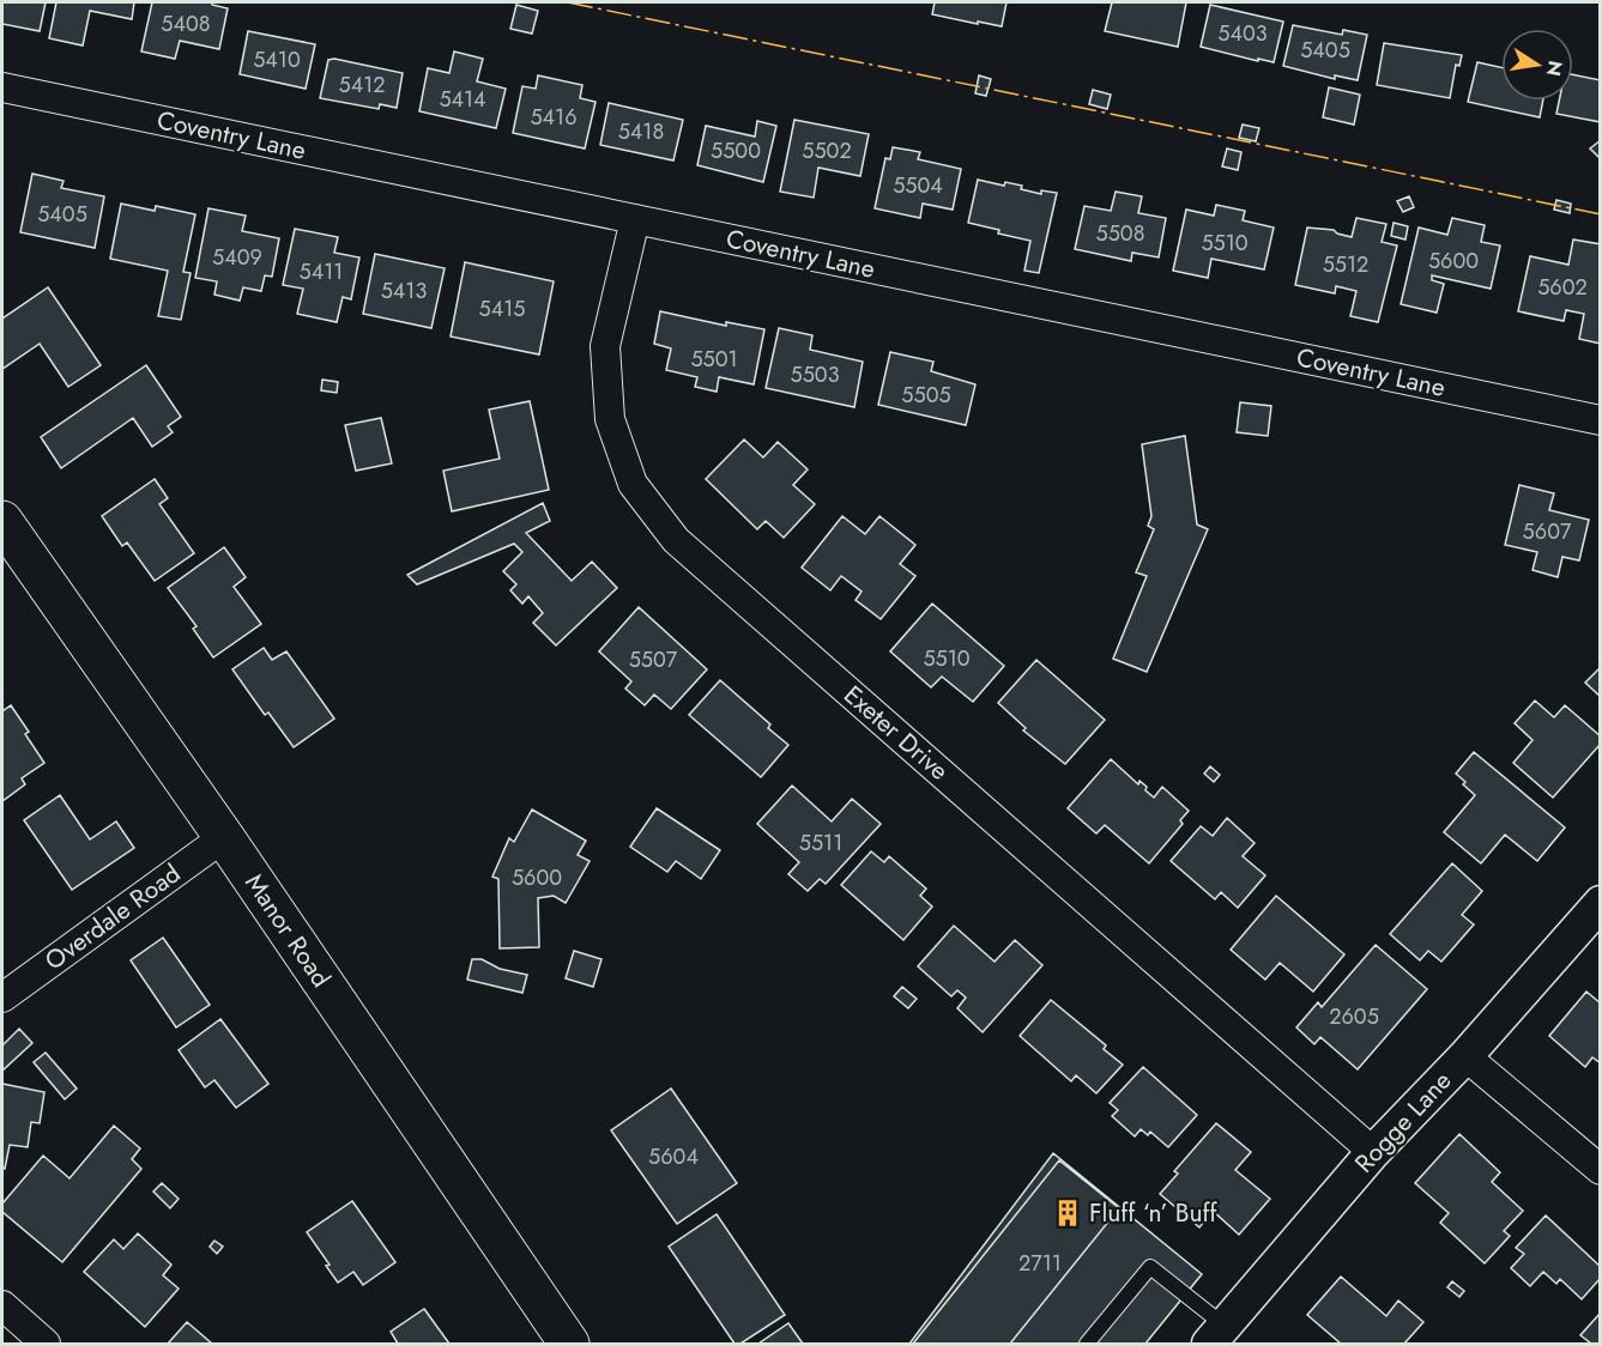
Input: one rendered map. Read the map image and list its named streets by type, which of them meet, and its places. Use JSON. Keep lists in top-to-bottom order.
{
  "streets": {
    "main road": ["Manor Road"],
    "street": [
      "Coventry Lane",
      "Exeter Drive",
      "Overdale Road",
      "Rogge Lane"
    ]
  },
  "crossings": [
    ["Coventry Lane", "Exeter Drive"],
    ["Exeter Drive", "Rogge Lane"],
    ["Overdale Road", "Manor Road"]
  ],
  "places": {
    "building": ["Fluff ‘n’ Buff"]
  },
  "house_numbers": [
    "5408",
    "5403",
    "5405",
    "5410",
    "5412",
    "5414",
    "5416",
    "5418",
    "5500",
    "5502",
    "5504",
    "5405",
    "5508",
    "5510",
    "5409",
    "5600",
    "5512",
    "5411",
    "5602",
    "5413",
    "5415",
    "5501",
    "5503",
    "5505",
    "5607",
    "5510",
    "5507",
    "5511",
    "5600",
    "2605",
    "5604",
    "2711"
  ],
  "north": "right"
}
